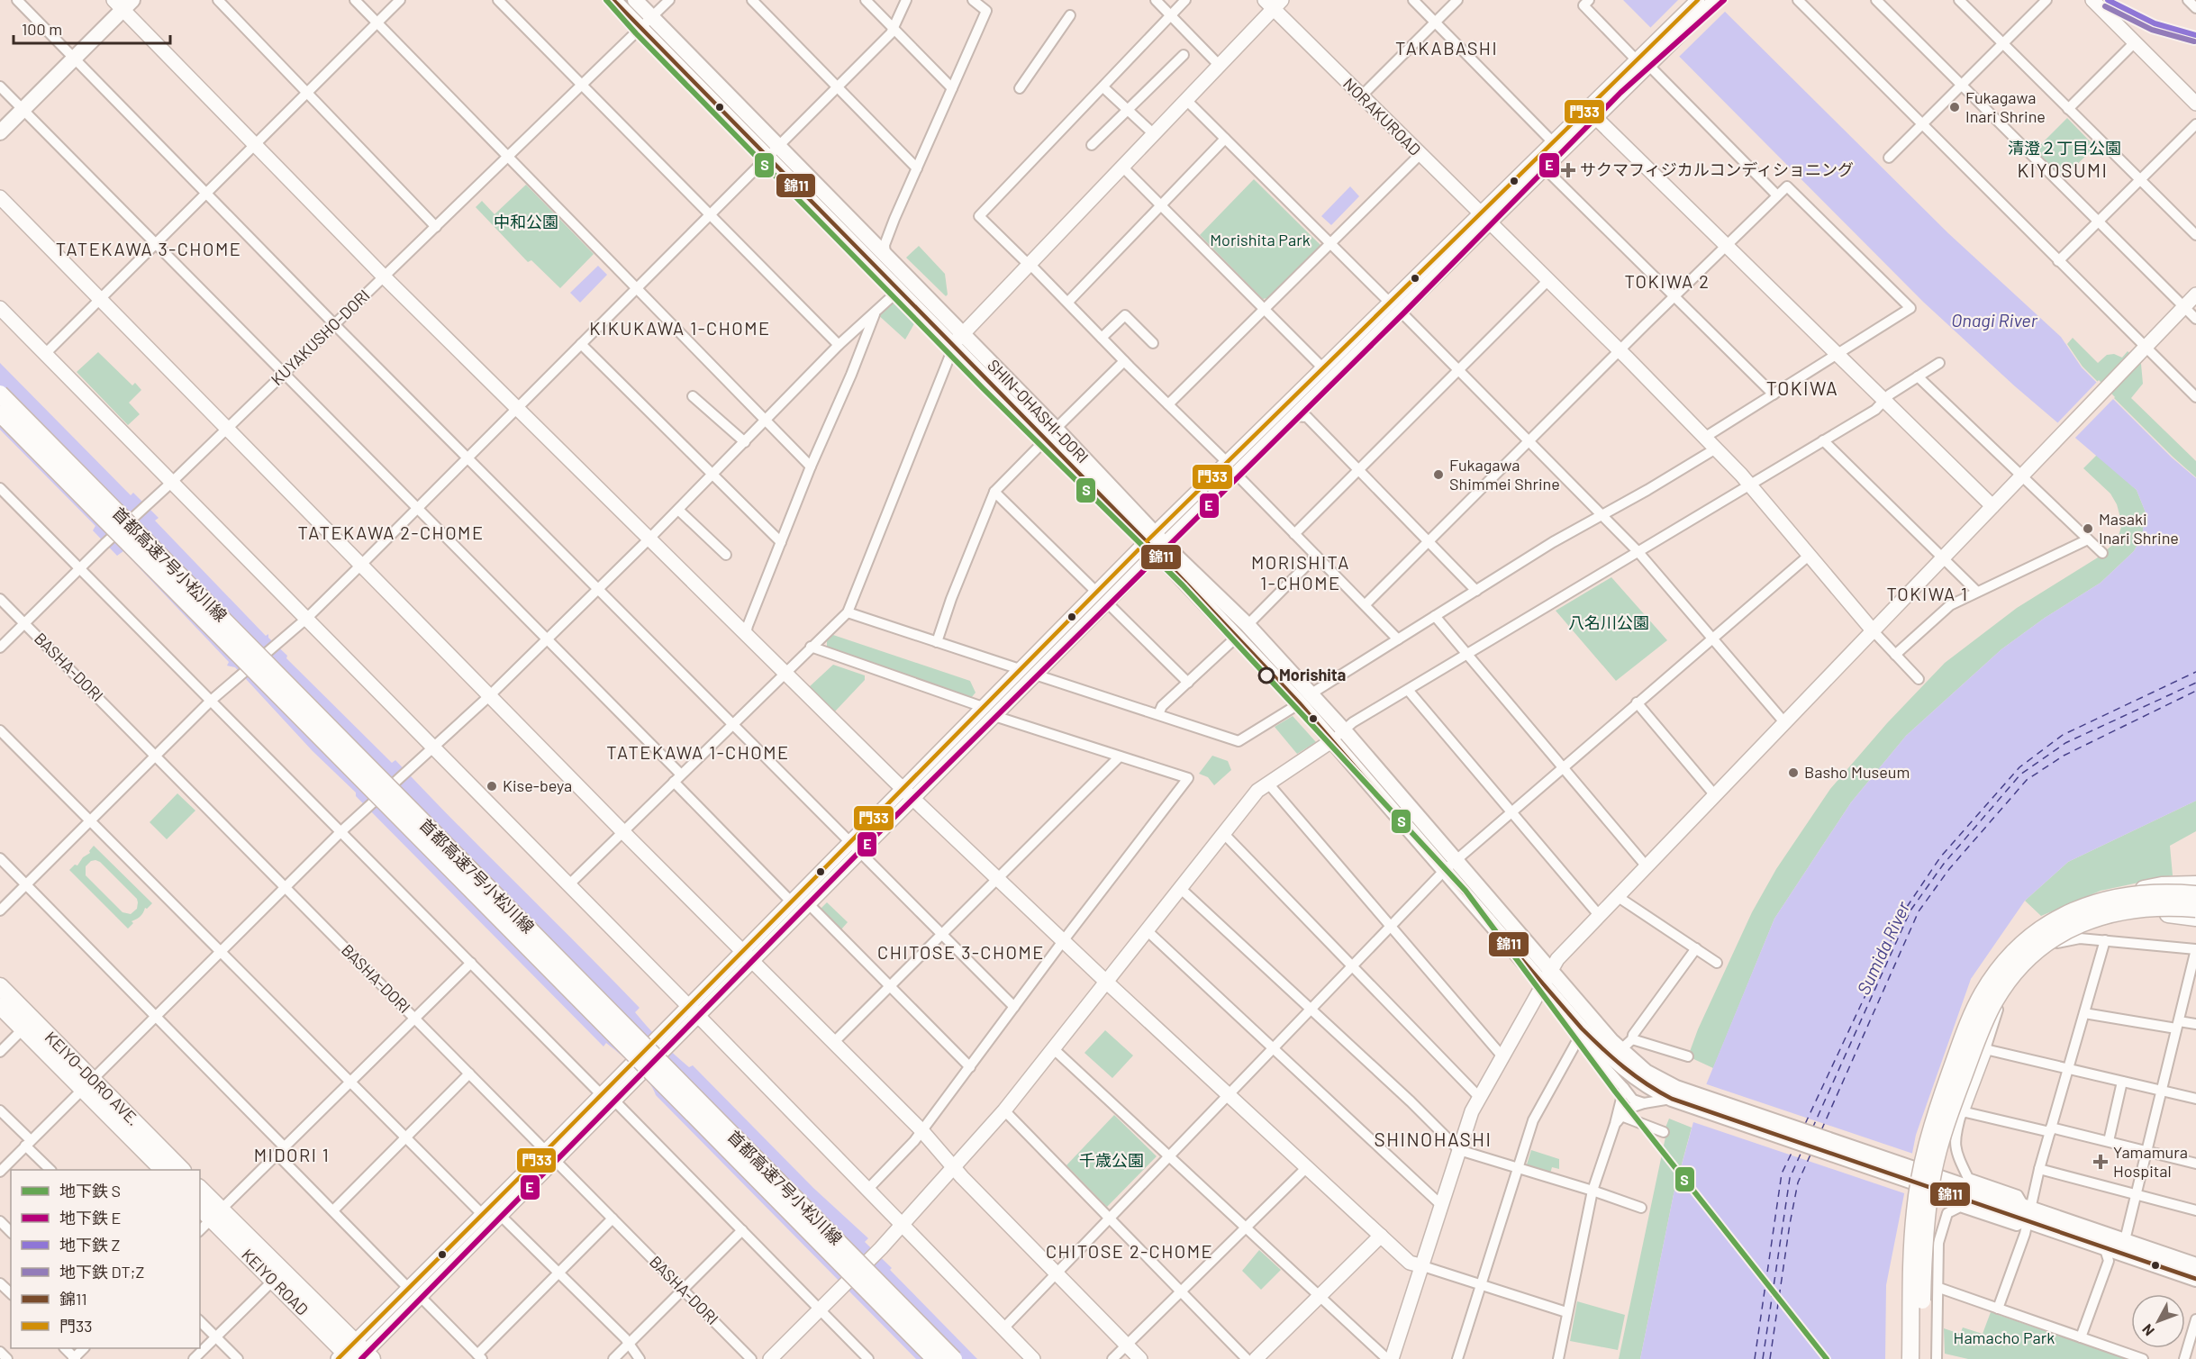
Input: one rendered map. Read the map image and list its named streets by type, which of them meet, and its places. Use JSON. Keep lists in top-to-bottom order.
{
  "streets": {
    "highway": ["首都高速7号小松川線", "KEIYO-DORO AVE.", "KEIYO ROAD"],
    "main road": ["SHIN-OHASHI-DORI"],
    "street": ["NORAKUROAD", "KUYAKUSHO-DORI", "BASHA-DORI"]
  },
  "crossings": [
    ["KUYAKUSHO-DORI", "SHIN-OHASHI-DORI"],
    ["KUYAKUSHO-DORI", "BASHA-DORI"]
  ],
  "districts": [
    "TAKABASHI",
    "KIYOSUMI",
    "TATEKAWA 3-CHOME",
    "TOKIWA 2",
    "KIKUKAWA 1-CHOME",
    "TOKIWA",
    "TATEKAWA 2-CHOME",
    "MORISHITA 1-CHOME",
    "TOKIWA 1",
    "TATEKAWA 1-CHOME",
    "CHITOSE 3-CHOME",
    "SHINOHASHI",
    "MIDORI 1",
    "CHITOSE 2-CHOME"
  ],
  "water": ["Onagi River", "Sumida River"],
  "parks": [
    "清澄２丁目公園",
    "中和公園",
    "Morishita Park",
    "八名川公園",
    "千歳公園",
    "Hamacho Park"
  ],
  "places": {
    "other": [
      "Fukagawa Inari Shrine",
      "Fukagawa Shimmei Shrine",
      "Masaki Inari Shrine",
      "Morishita",
      "Basho Museum",
      "Kise-beya"
    ],
    "health": ["サクマフィジカルコンディショニング", "Yamamura Hospital"]
  },
  "lines": [
    "metro line S",
    "metro line E",
    "metro line Z",
    "transit line 錦11",
    "transit line 門33",
    "metro line DT;Z"
  ],
  "legend": [
    "地下鉄 S",
    "地下鉄 E",
    "地下鉄 Z",
    "地下鉄 DT;Z",
    "錦11",
    "門33"
  ],
  "scale_bar": "100 m",
  "north": "bottom left"
}
